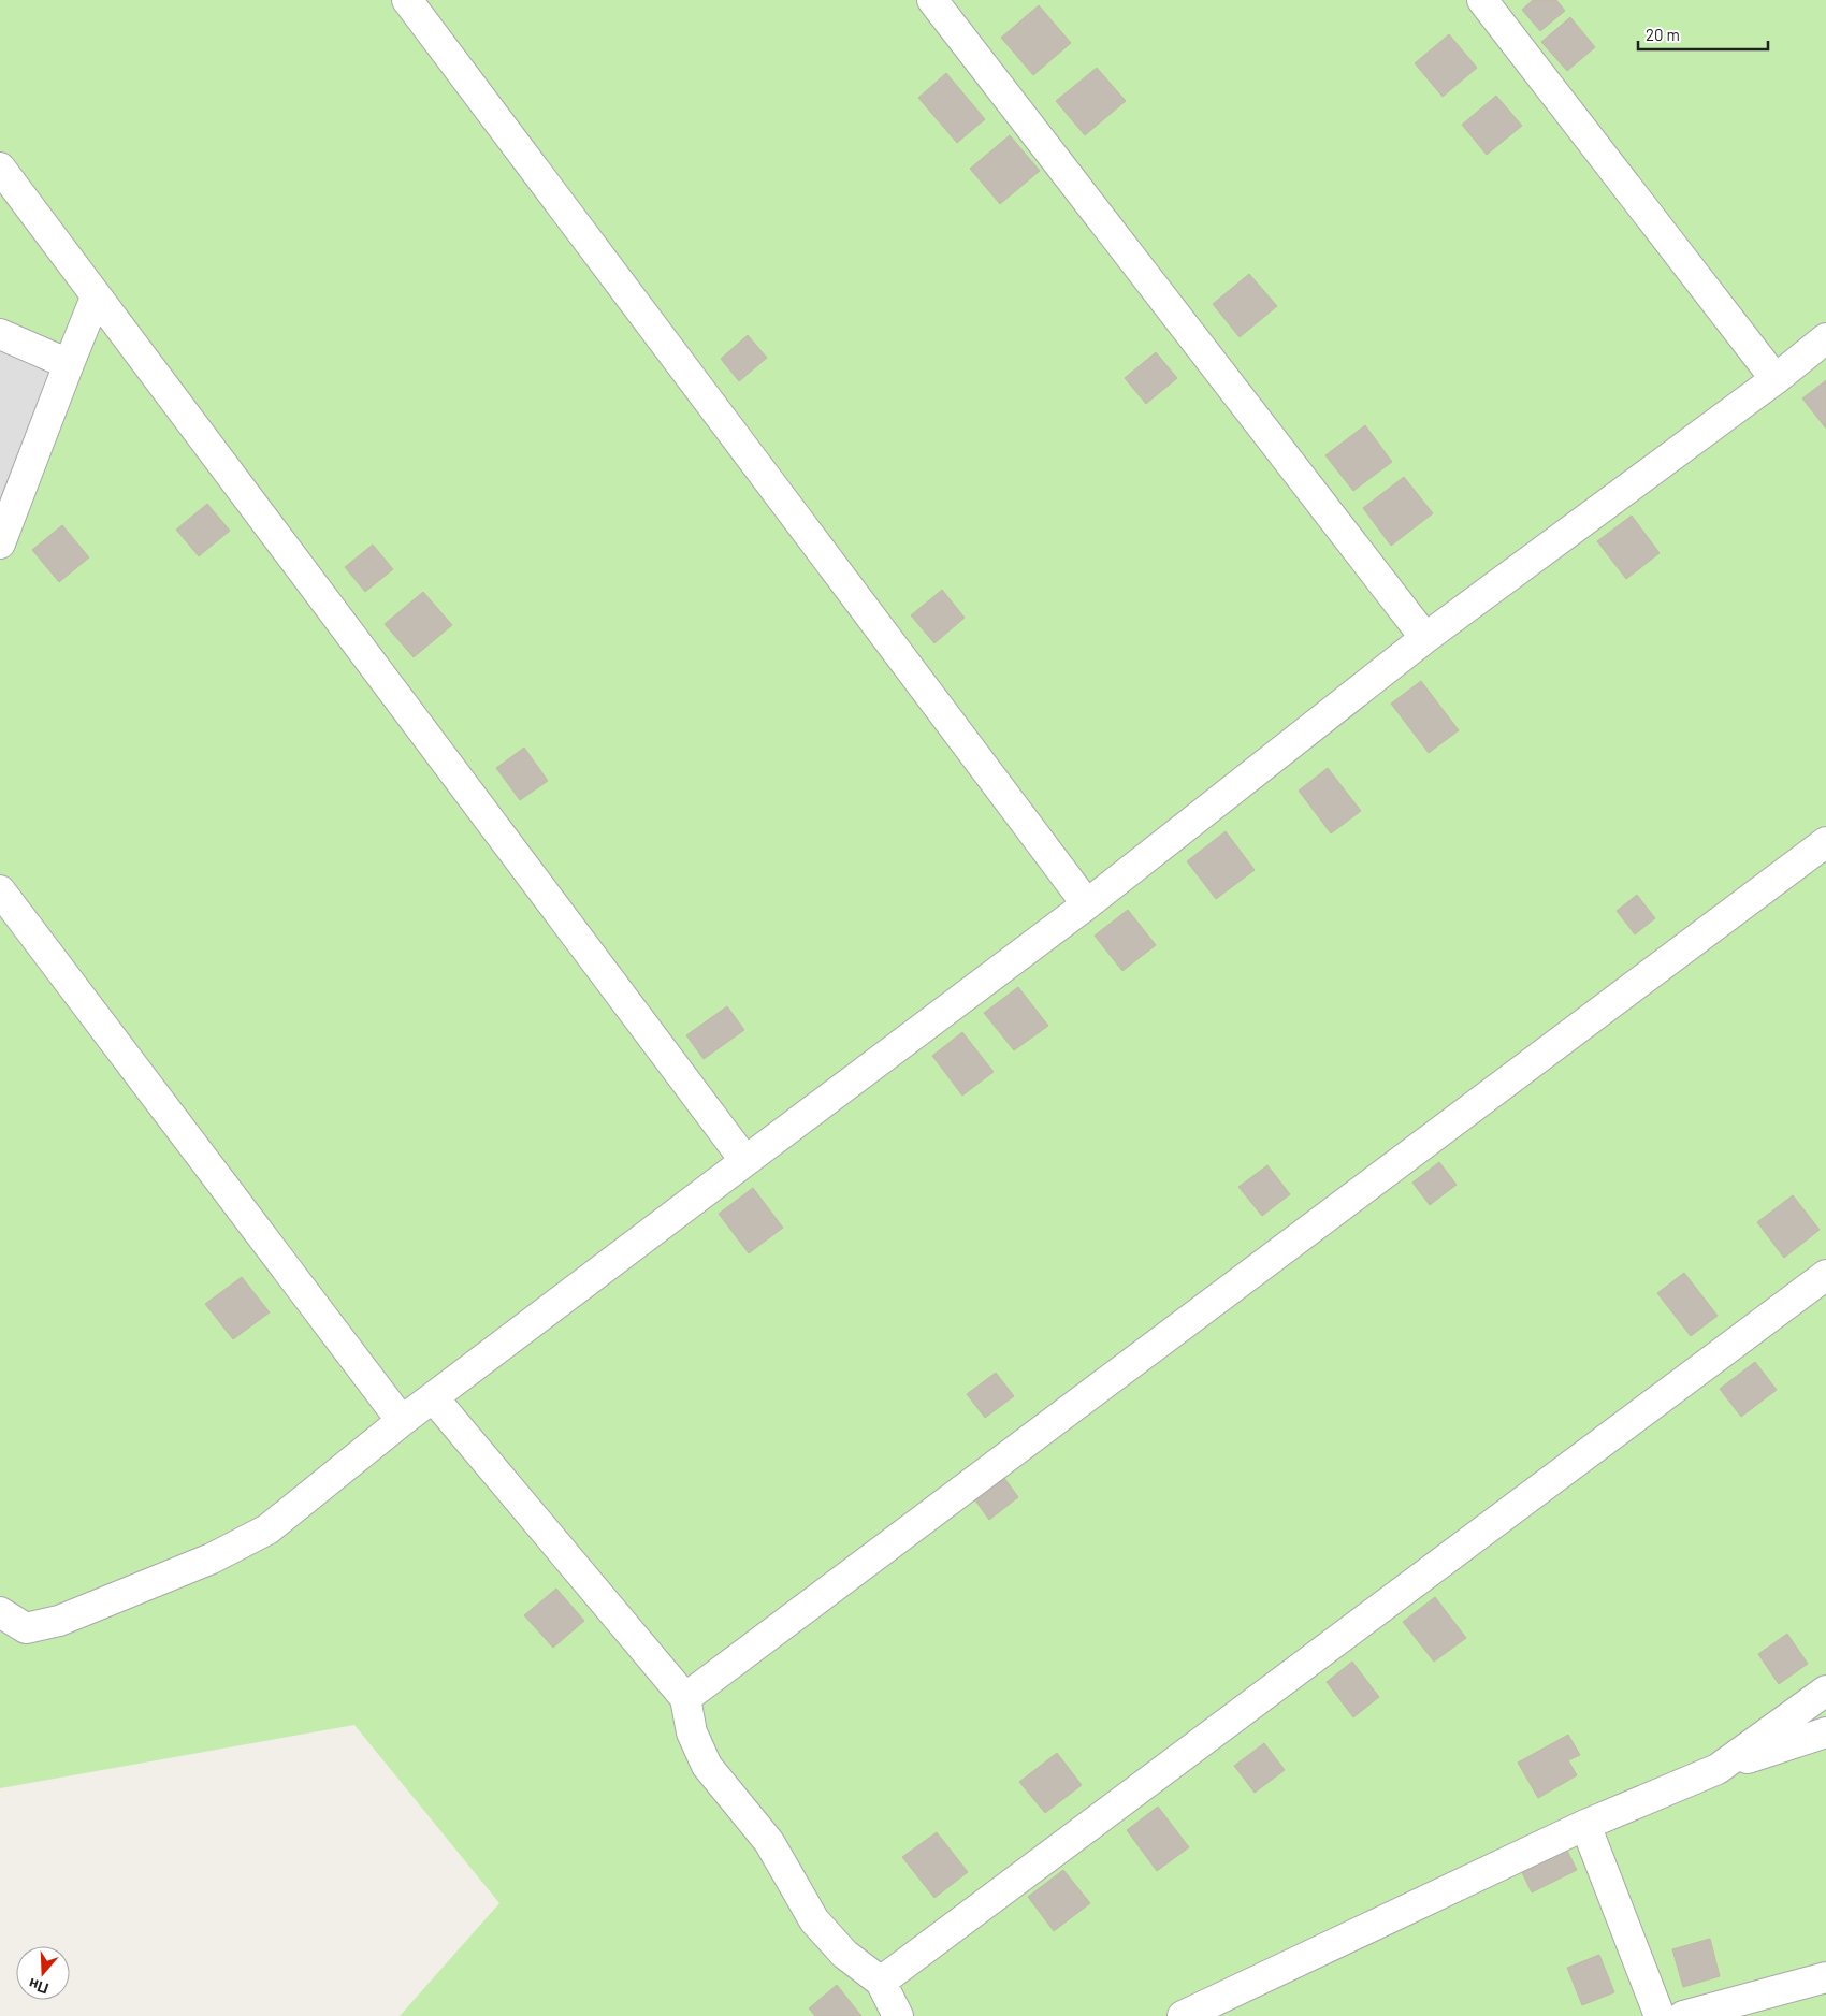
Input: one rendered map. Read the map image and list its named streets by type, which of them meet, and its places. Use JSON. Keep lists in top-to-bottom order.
{
  "scale_bar": "20 m",
  "north": "bottom"
}
